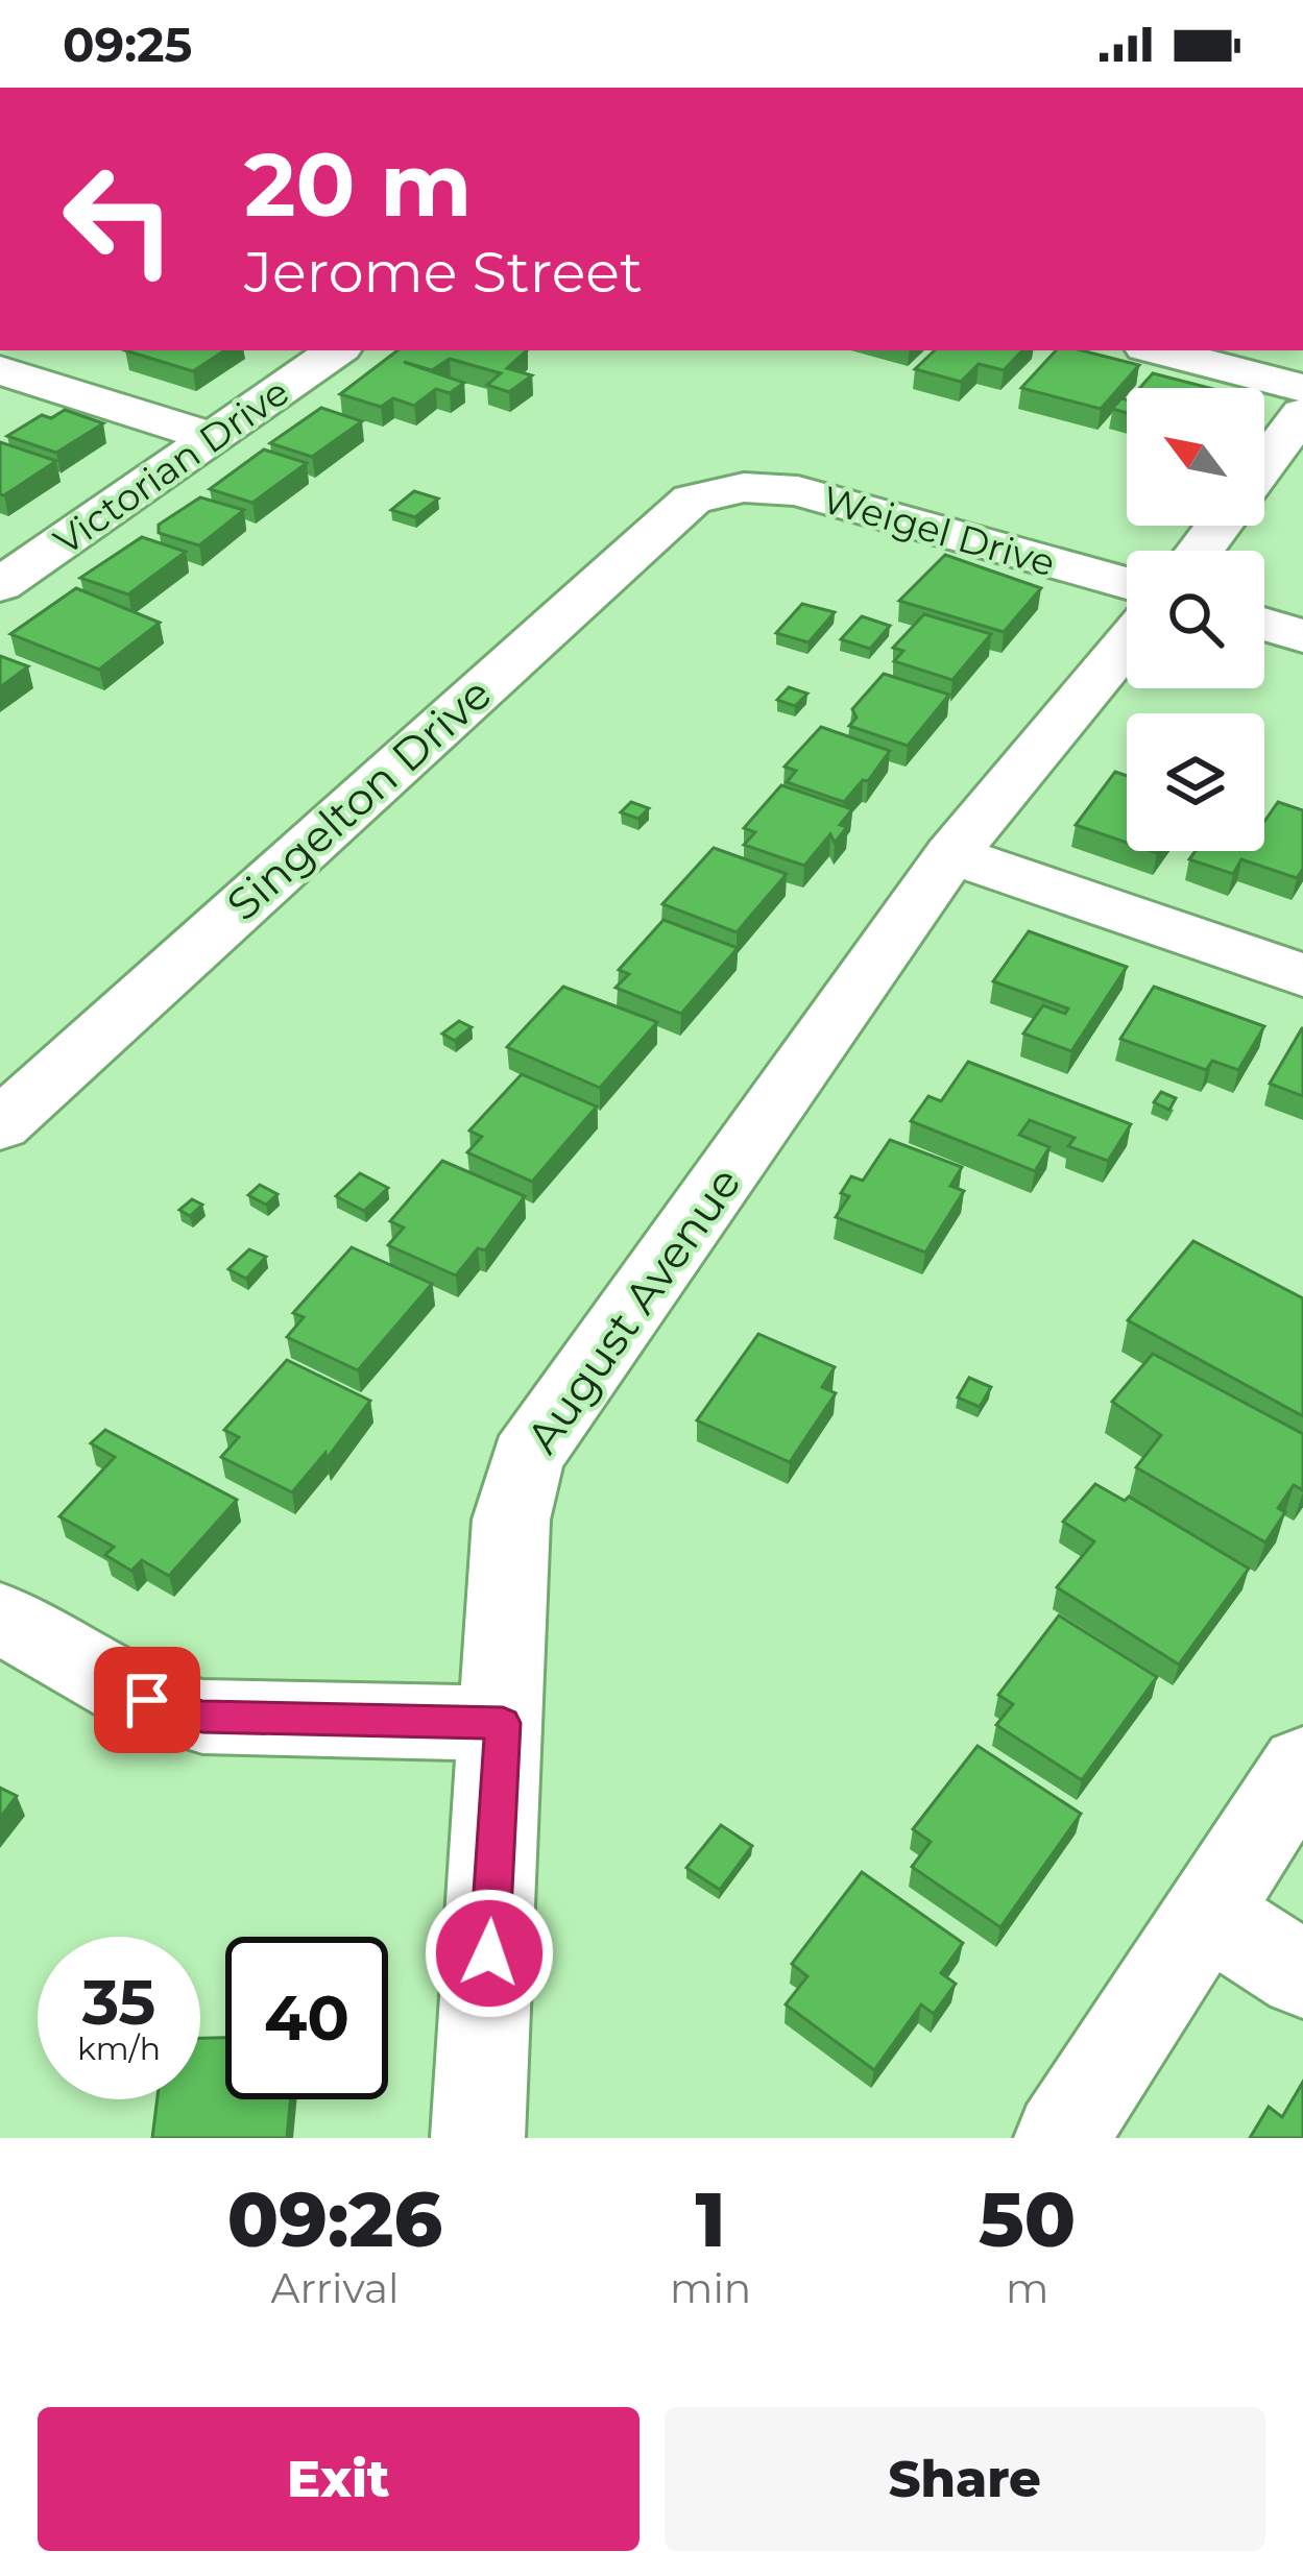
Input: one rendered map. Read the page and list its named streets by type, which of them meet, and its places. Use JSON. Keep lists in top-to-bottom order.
{
  "streets": {
    "street": [
      "Victorian Drive",
      "Weigel Drive",
      "Singelton Drive",
      "August Avenue"
    ]
  },
  "crossings": [
    ["Weigel Drive", "Singelton Drive"]
  ],
  "north": "top left",
  "page": {
    "status": "09:25",
    "turn": ["20 m", "Jerome Street"],
    "speed": "35 km/h",
    "limit": "40",
    "eta": [
      "09:26",
      "Arrival",
      "1",
      "min",
      "50",
      "m"
    ],
    "buttons": ["Exit", "Share"]
  }
}
